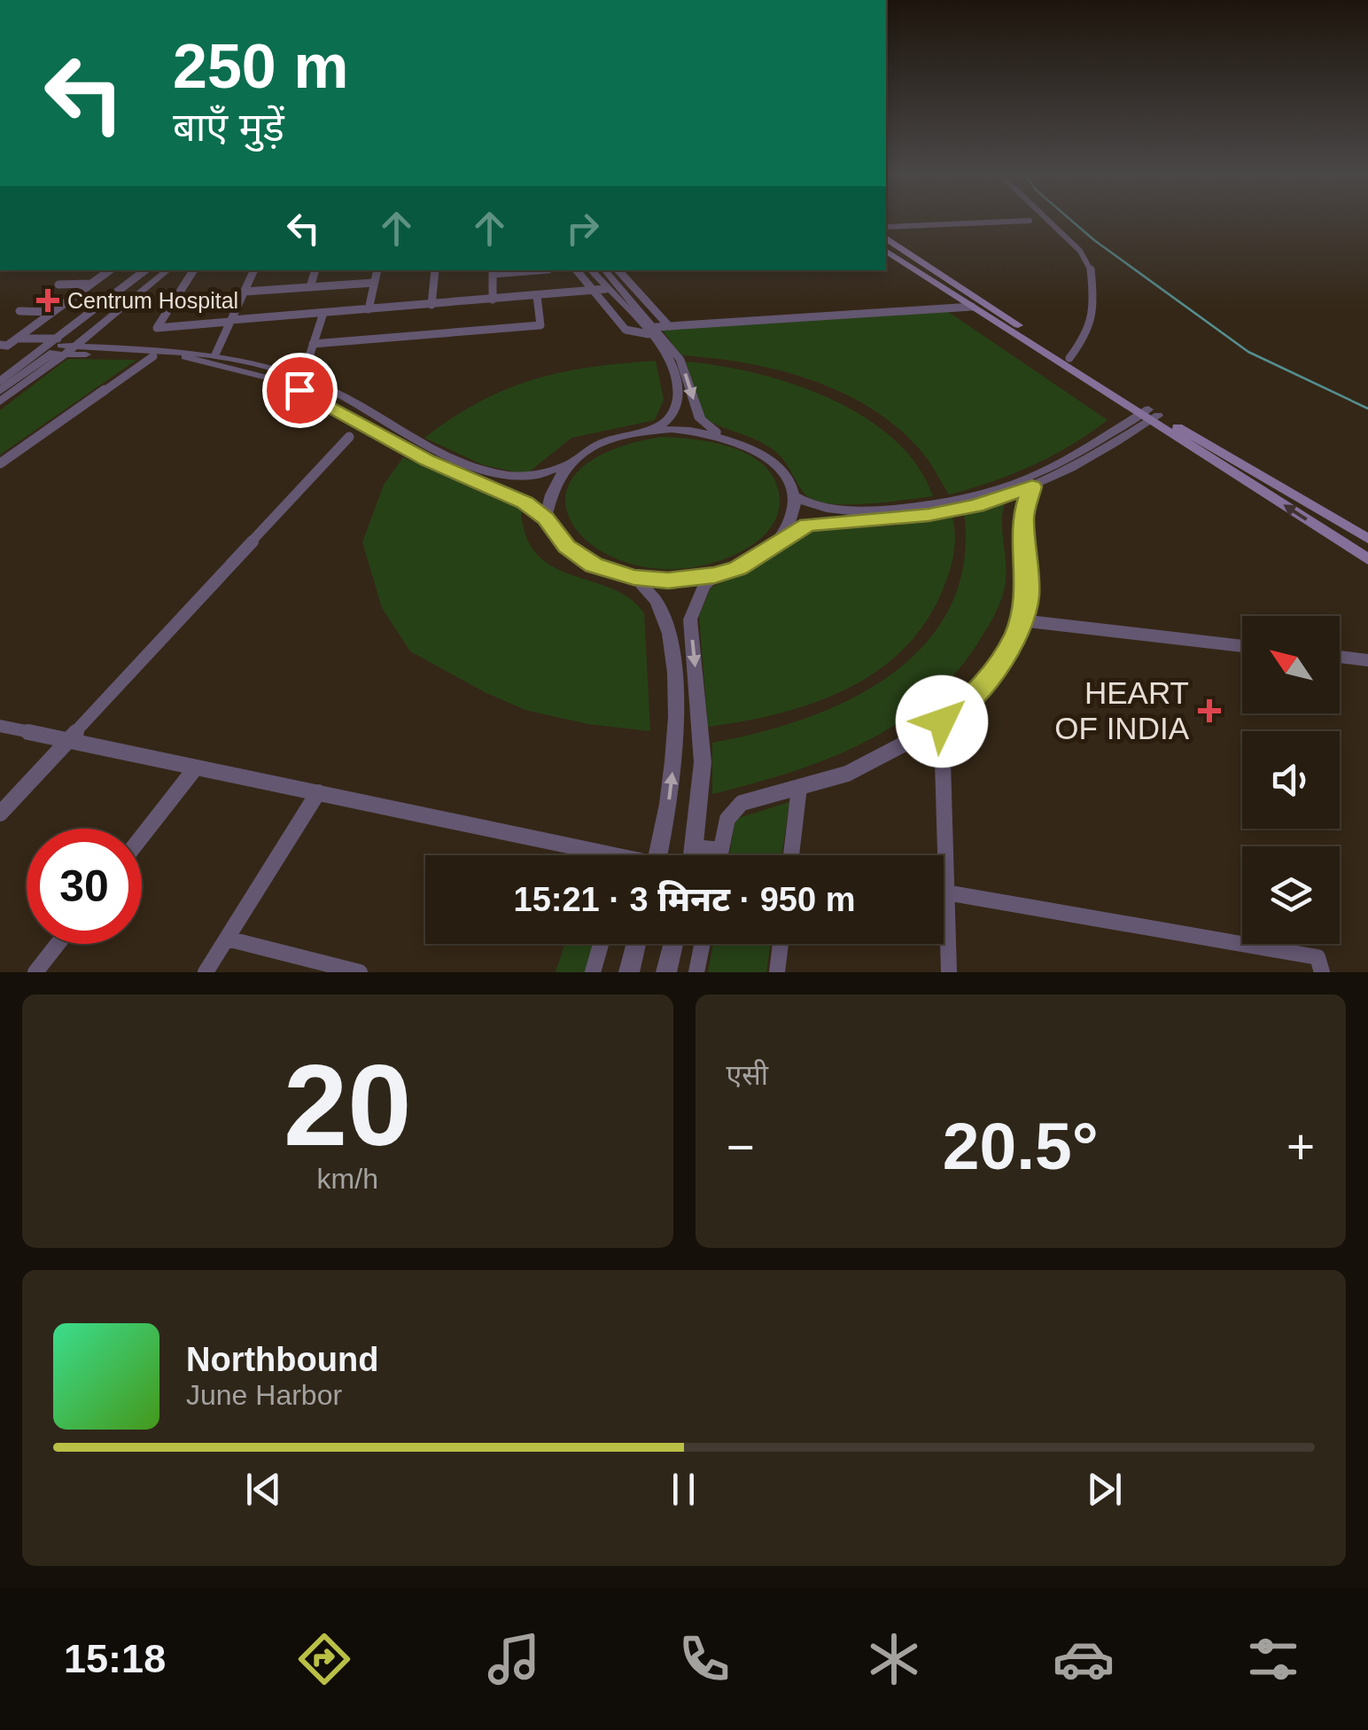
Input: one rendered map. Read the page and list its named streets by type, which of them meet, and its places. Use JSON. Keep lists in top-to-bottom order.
{
  "places": {
    "health": ["Centrum Hospital", "HEART OF INDIA"]
  },
  "north": "top left",
  "page": {
    "turn": ["250 m", "बाएँ मुड़ें"],
    "limit": "30",
    "trip": "15:21 · 3 मिनट · 950 m",
    "tile": [
      ["20", "km/h"],
      "एसी"
    ],
    "heat": ["−", "20.5°", "+"],
    "song": ["Northbound", "June Harbor"],
    "tabs": "15:18"
  }
}
